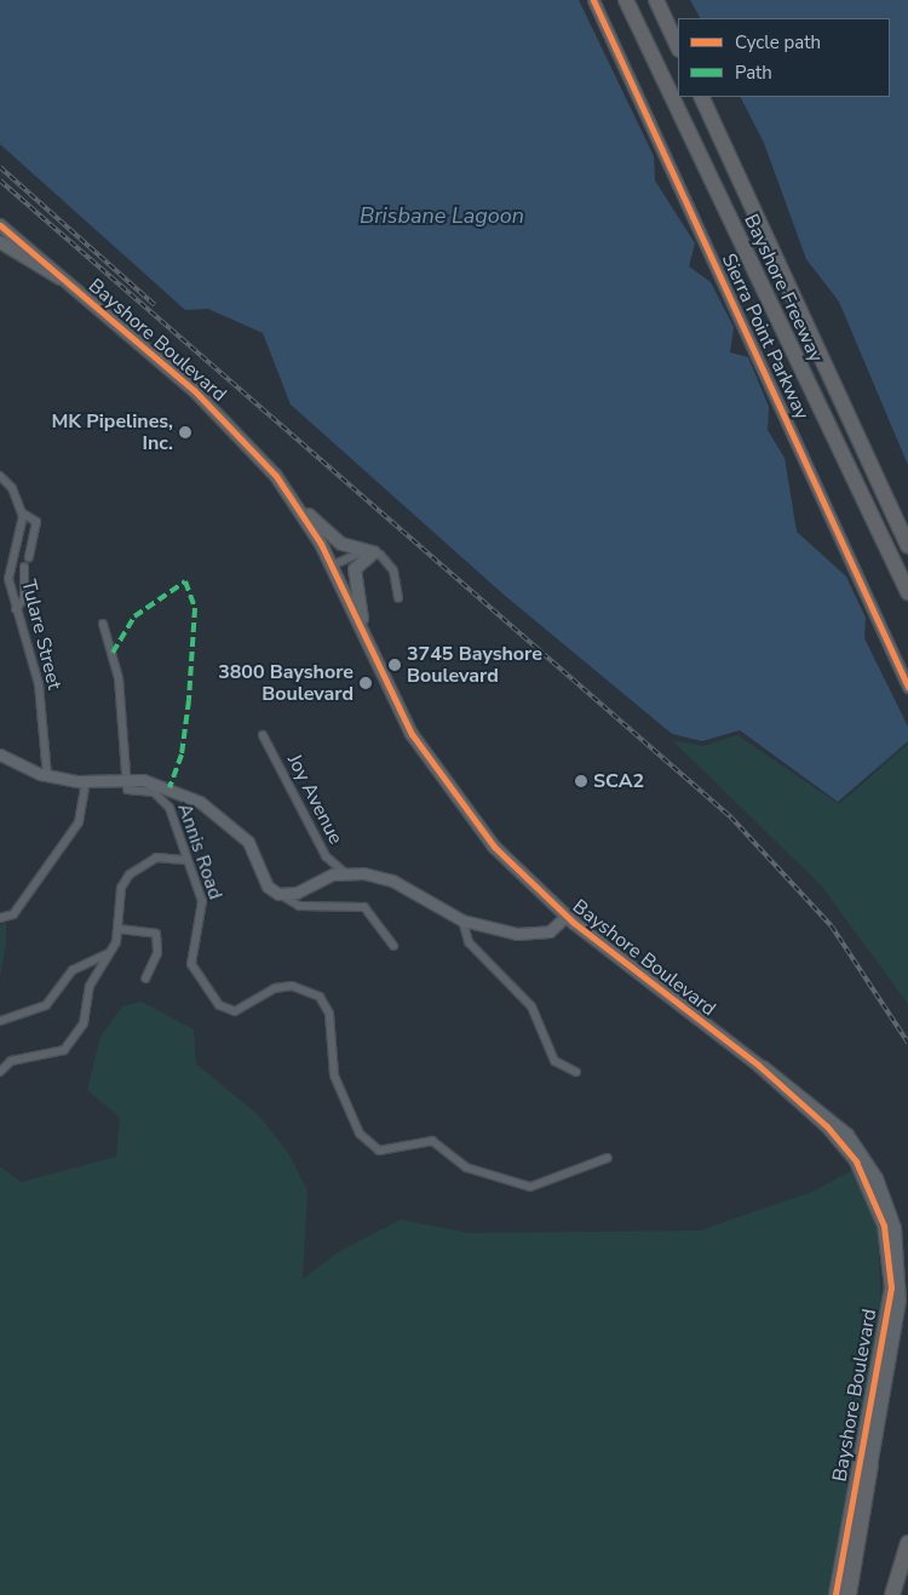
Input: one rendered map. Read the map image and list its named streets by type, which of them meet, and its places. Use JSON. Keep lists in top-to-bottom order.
{
  "streets": {
    "highway": ["Bayshore Freeway"],
    "main road": ["Bayshore Boulevard"],
    "street": [
      "Sierra Point Parkway",
      "Tulare Street",
      "Joy Avenue",
      "Annis Road"
    ]
  },
  "water": ["Brisbane Lagoon"],
  "places": [
    "MK Pipelines, Inc.",
    "3745 Bayshore Boulevard",
    "3800 Bayshore Boulevard",
    "SCA2"
  ],
  "legend": ["Cycle path", "Path"]
}
